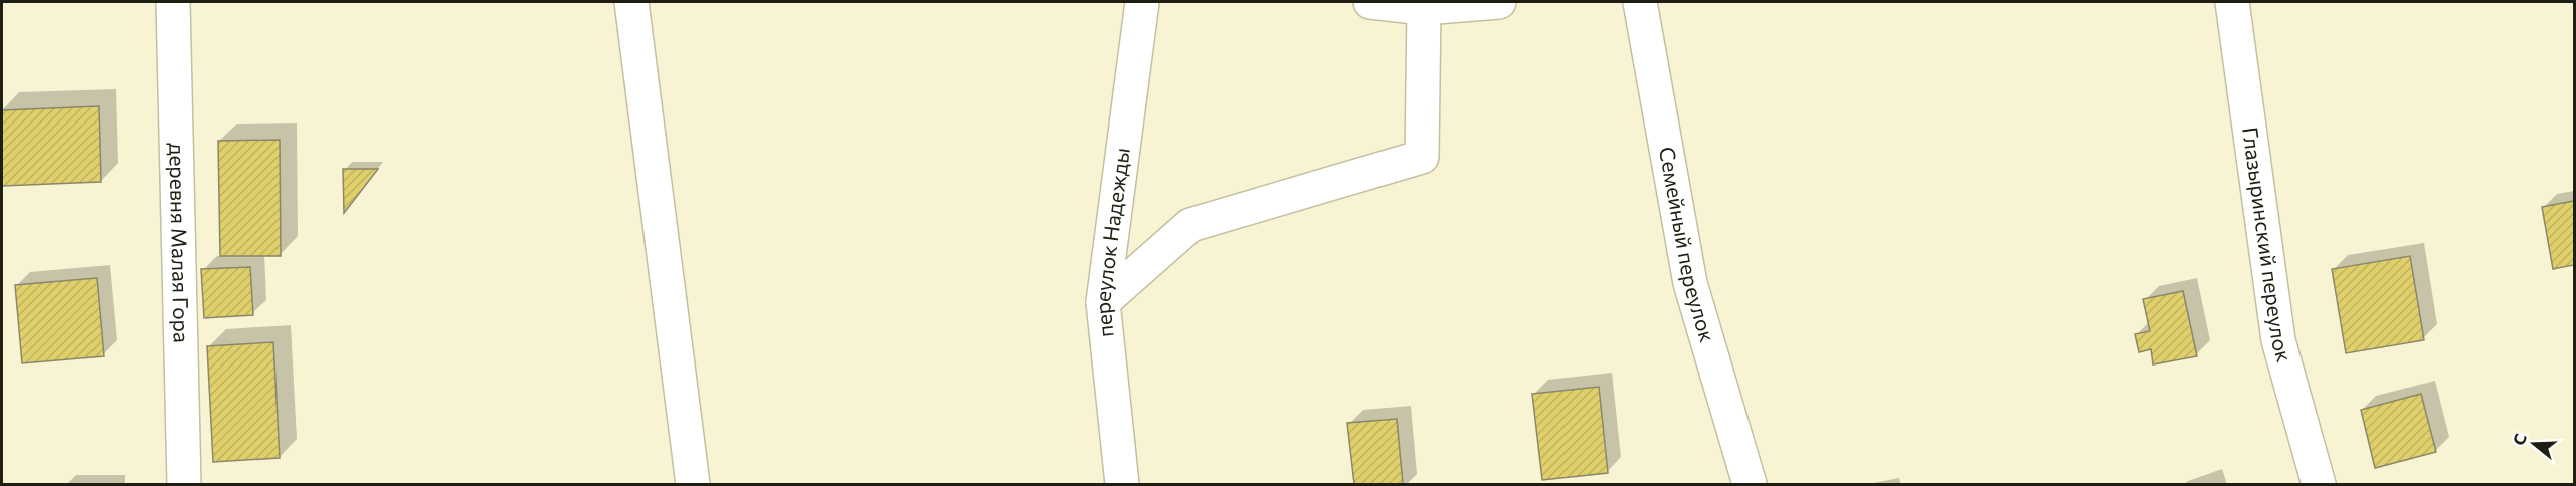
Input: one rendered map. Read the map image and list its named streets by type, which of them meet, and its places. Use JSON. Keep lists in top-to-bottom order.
{
  "streets": {
    "street": [
      "деревня Малая Гора",
      "переулок Надежды",
      "Семейный переулок",
      "Глазыринский переулок"
    ]
  },
  "north": "left"
}
